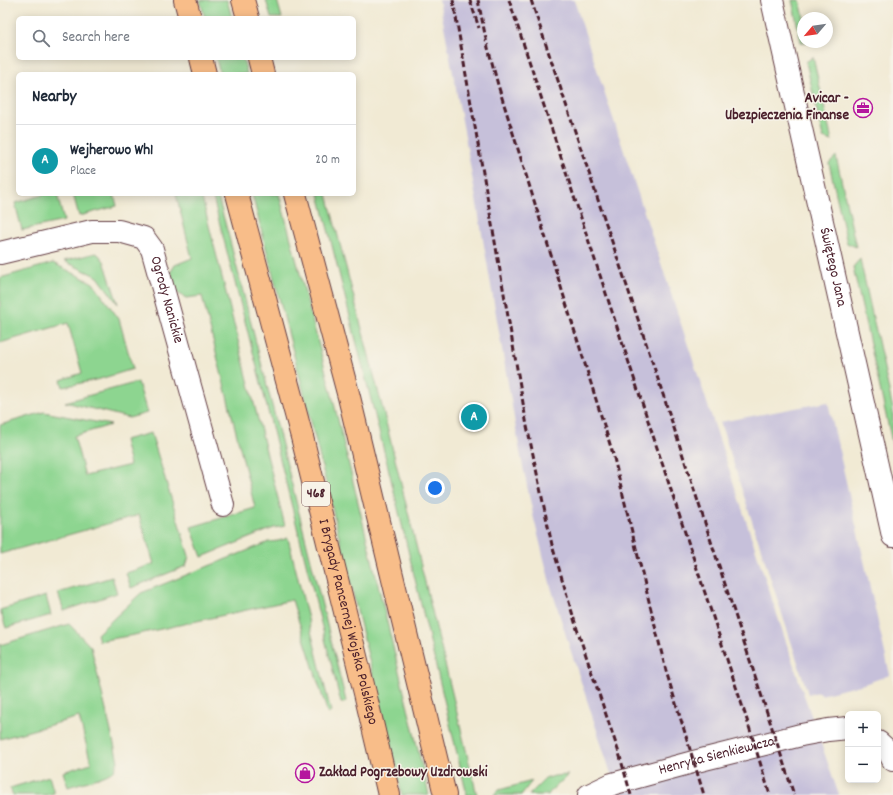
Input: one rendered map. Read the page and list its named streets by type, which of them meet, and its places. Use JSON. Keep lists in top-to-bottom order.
{
  "streets": {
    "main road": ["468", "I Brygady Pancernej Wojska Polskiego"],
    "street": ["Świętego Jana", "Ogrody Nanickie", "Henryka Sienkiewicza"]
  },
  "places": {
    "office": ["Avicar - Ubezpieczenia Finanse"],
    "shop": ["Zakład Pogrzebowy Uzdrowski"]
  },
  "north": "bottom left",
  "page": {
    "search": "Search here",
    "heading": "Nearby",
    "list": [
      {
        "mark": "A",
        "name": "Wejherowo Wh1",
        "note": "Place",
        "value": "20 m"
      }
    ],
    "pins": "A",
    "map_buttons": ["+", "−"]
  }
}
